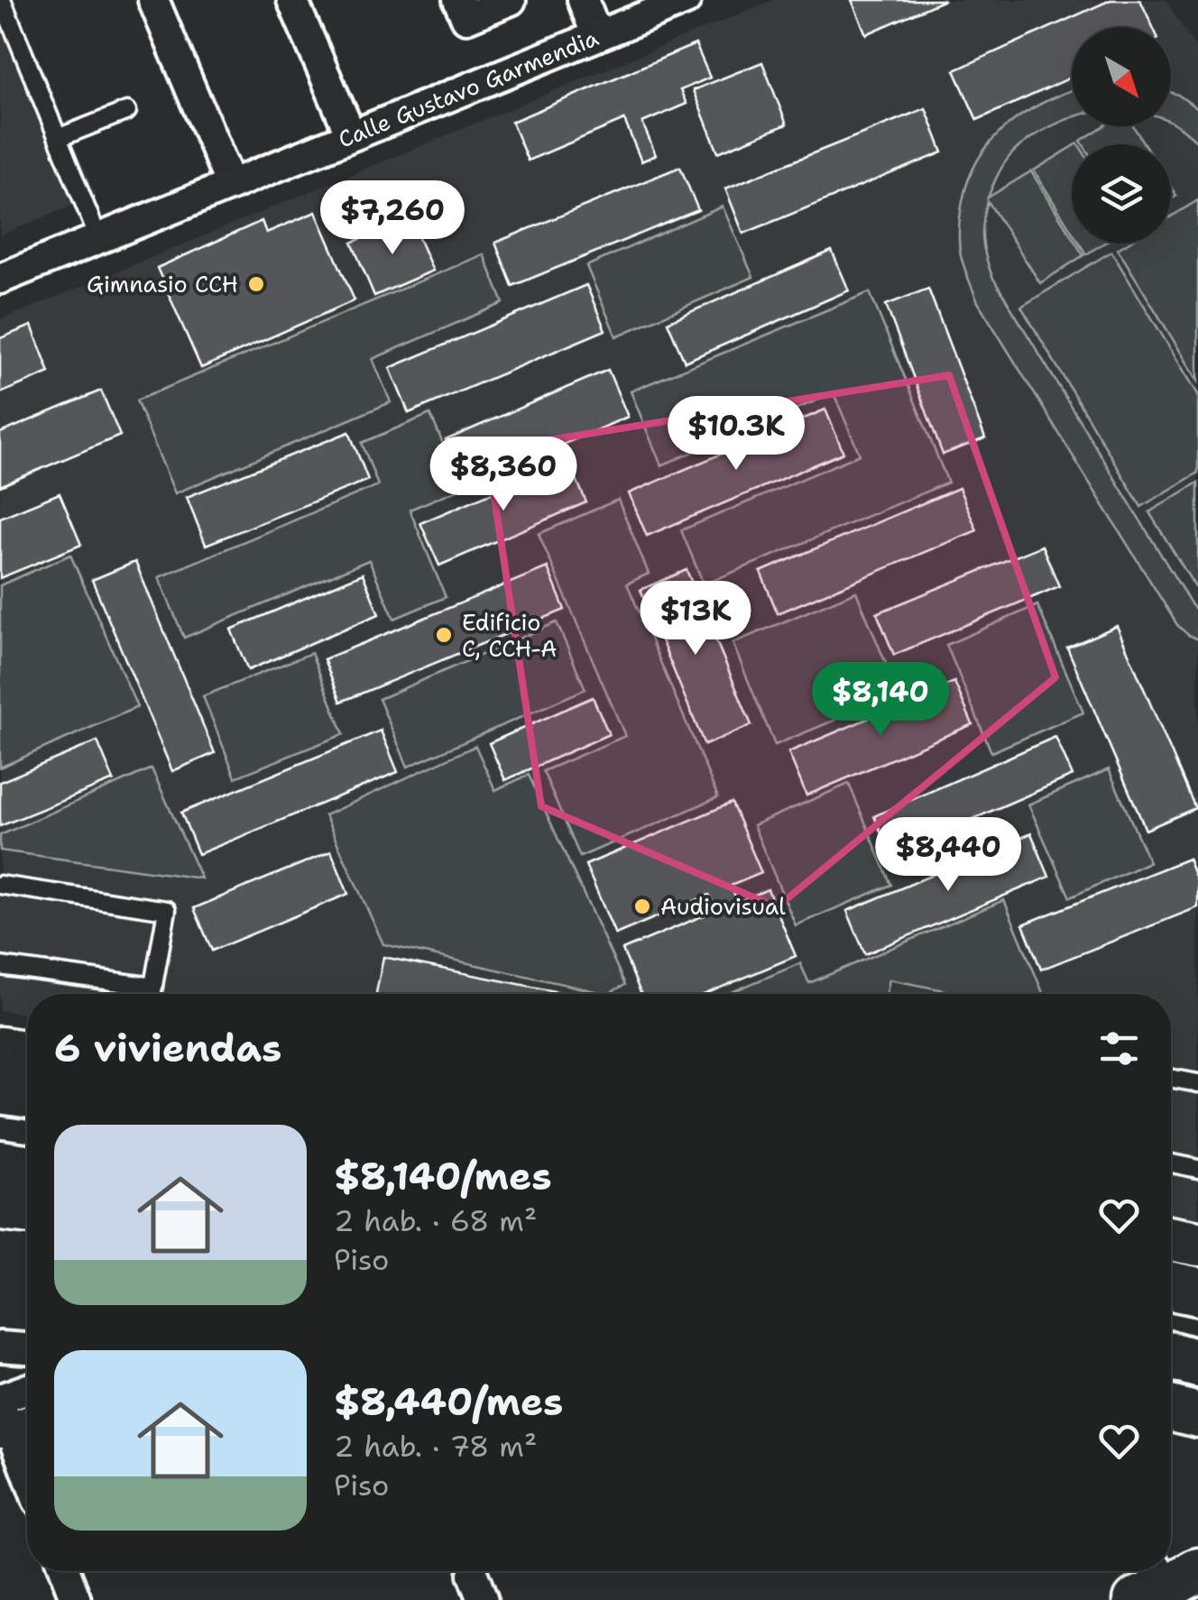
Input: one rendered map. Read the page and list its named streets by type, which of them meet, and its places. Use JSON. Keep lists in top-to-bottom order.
{
  "streets": {
    "street": ["Calle Gustavo Garmendia"]
  },
  "places": ["Gimnasio CCH", "Edificio C, CCH-A", "Audiovisual"],
  "north": "bottom right",
  "page": {
    "price": [
      "$7,260",
      "$10.3K",
      "$8,360",
      "$13K",
      "$8,140",
      "$8,440"
    ],
    "heading": "6 viviendas",
    "list": [
      {
        "name": "$8,140/mes",
        "note": "2 hab. · 68 m² · Piso"
      },
      {
        "name": "$8,440/mes",
        "note": "2 hab. · 78 m² · Piso"
      }
    ]
  }
}
